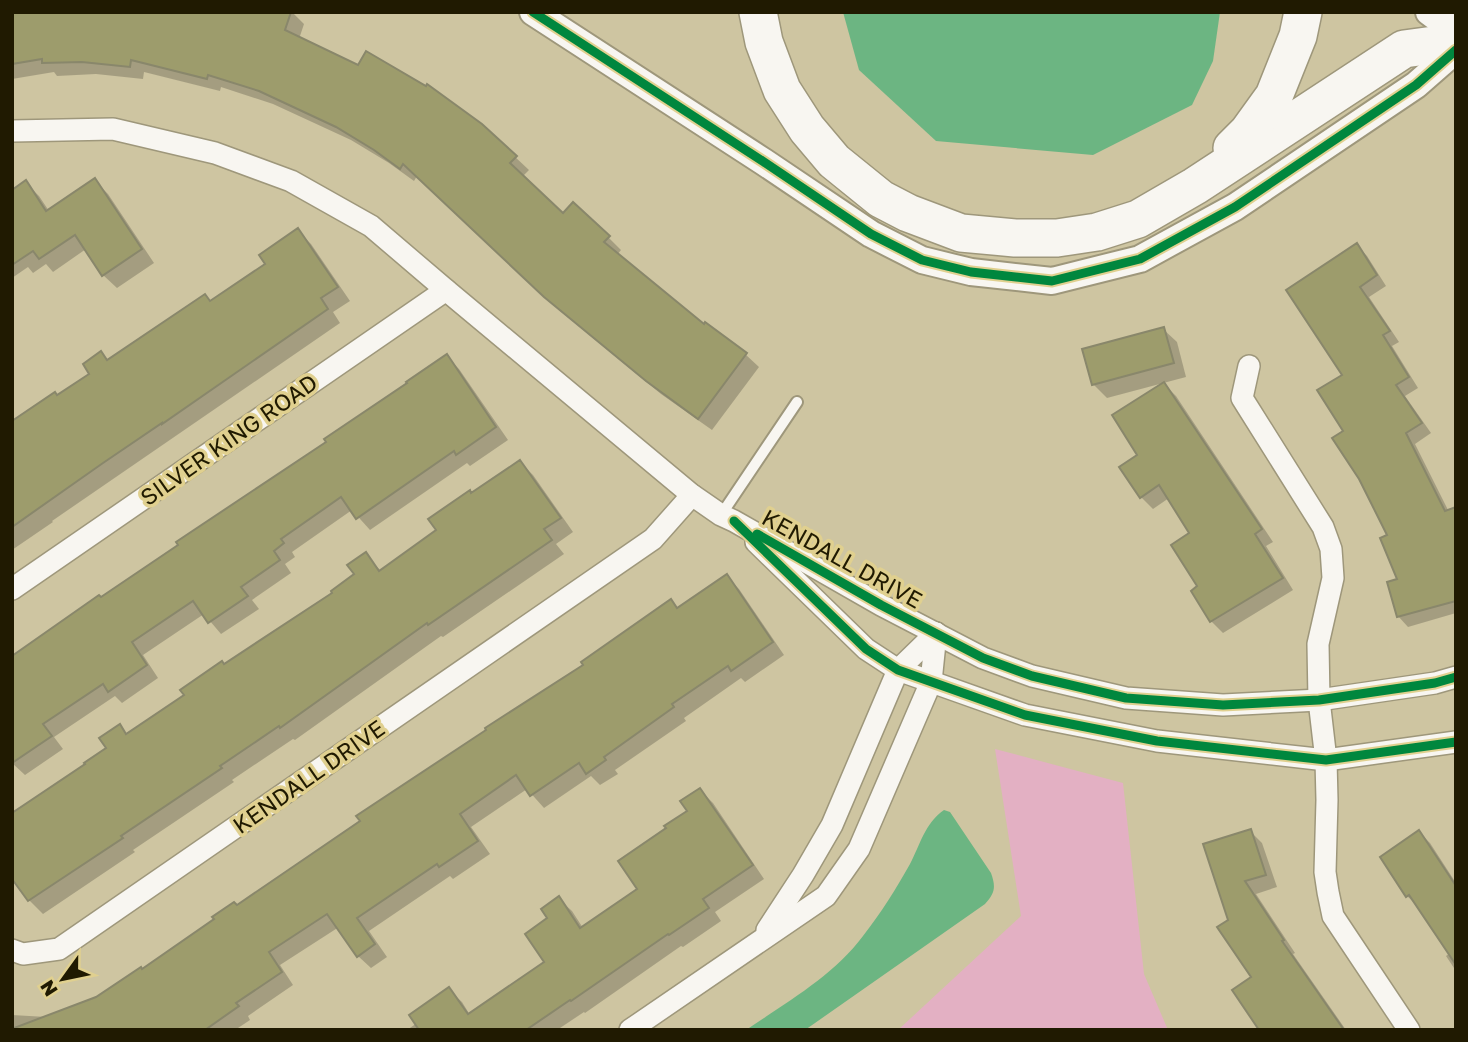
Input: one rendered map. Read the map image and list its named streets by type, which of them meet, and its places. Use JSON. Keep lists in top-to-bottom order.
{
  "streets": {
    "street": ["SILVER KING ROAD", "KENDALL DRIVE"]
  },
  "crossings": [
    ["SILVER KING ROAD", "KENDALL DRIVE"]
  ],
  "north": "bottom left"
}
